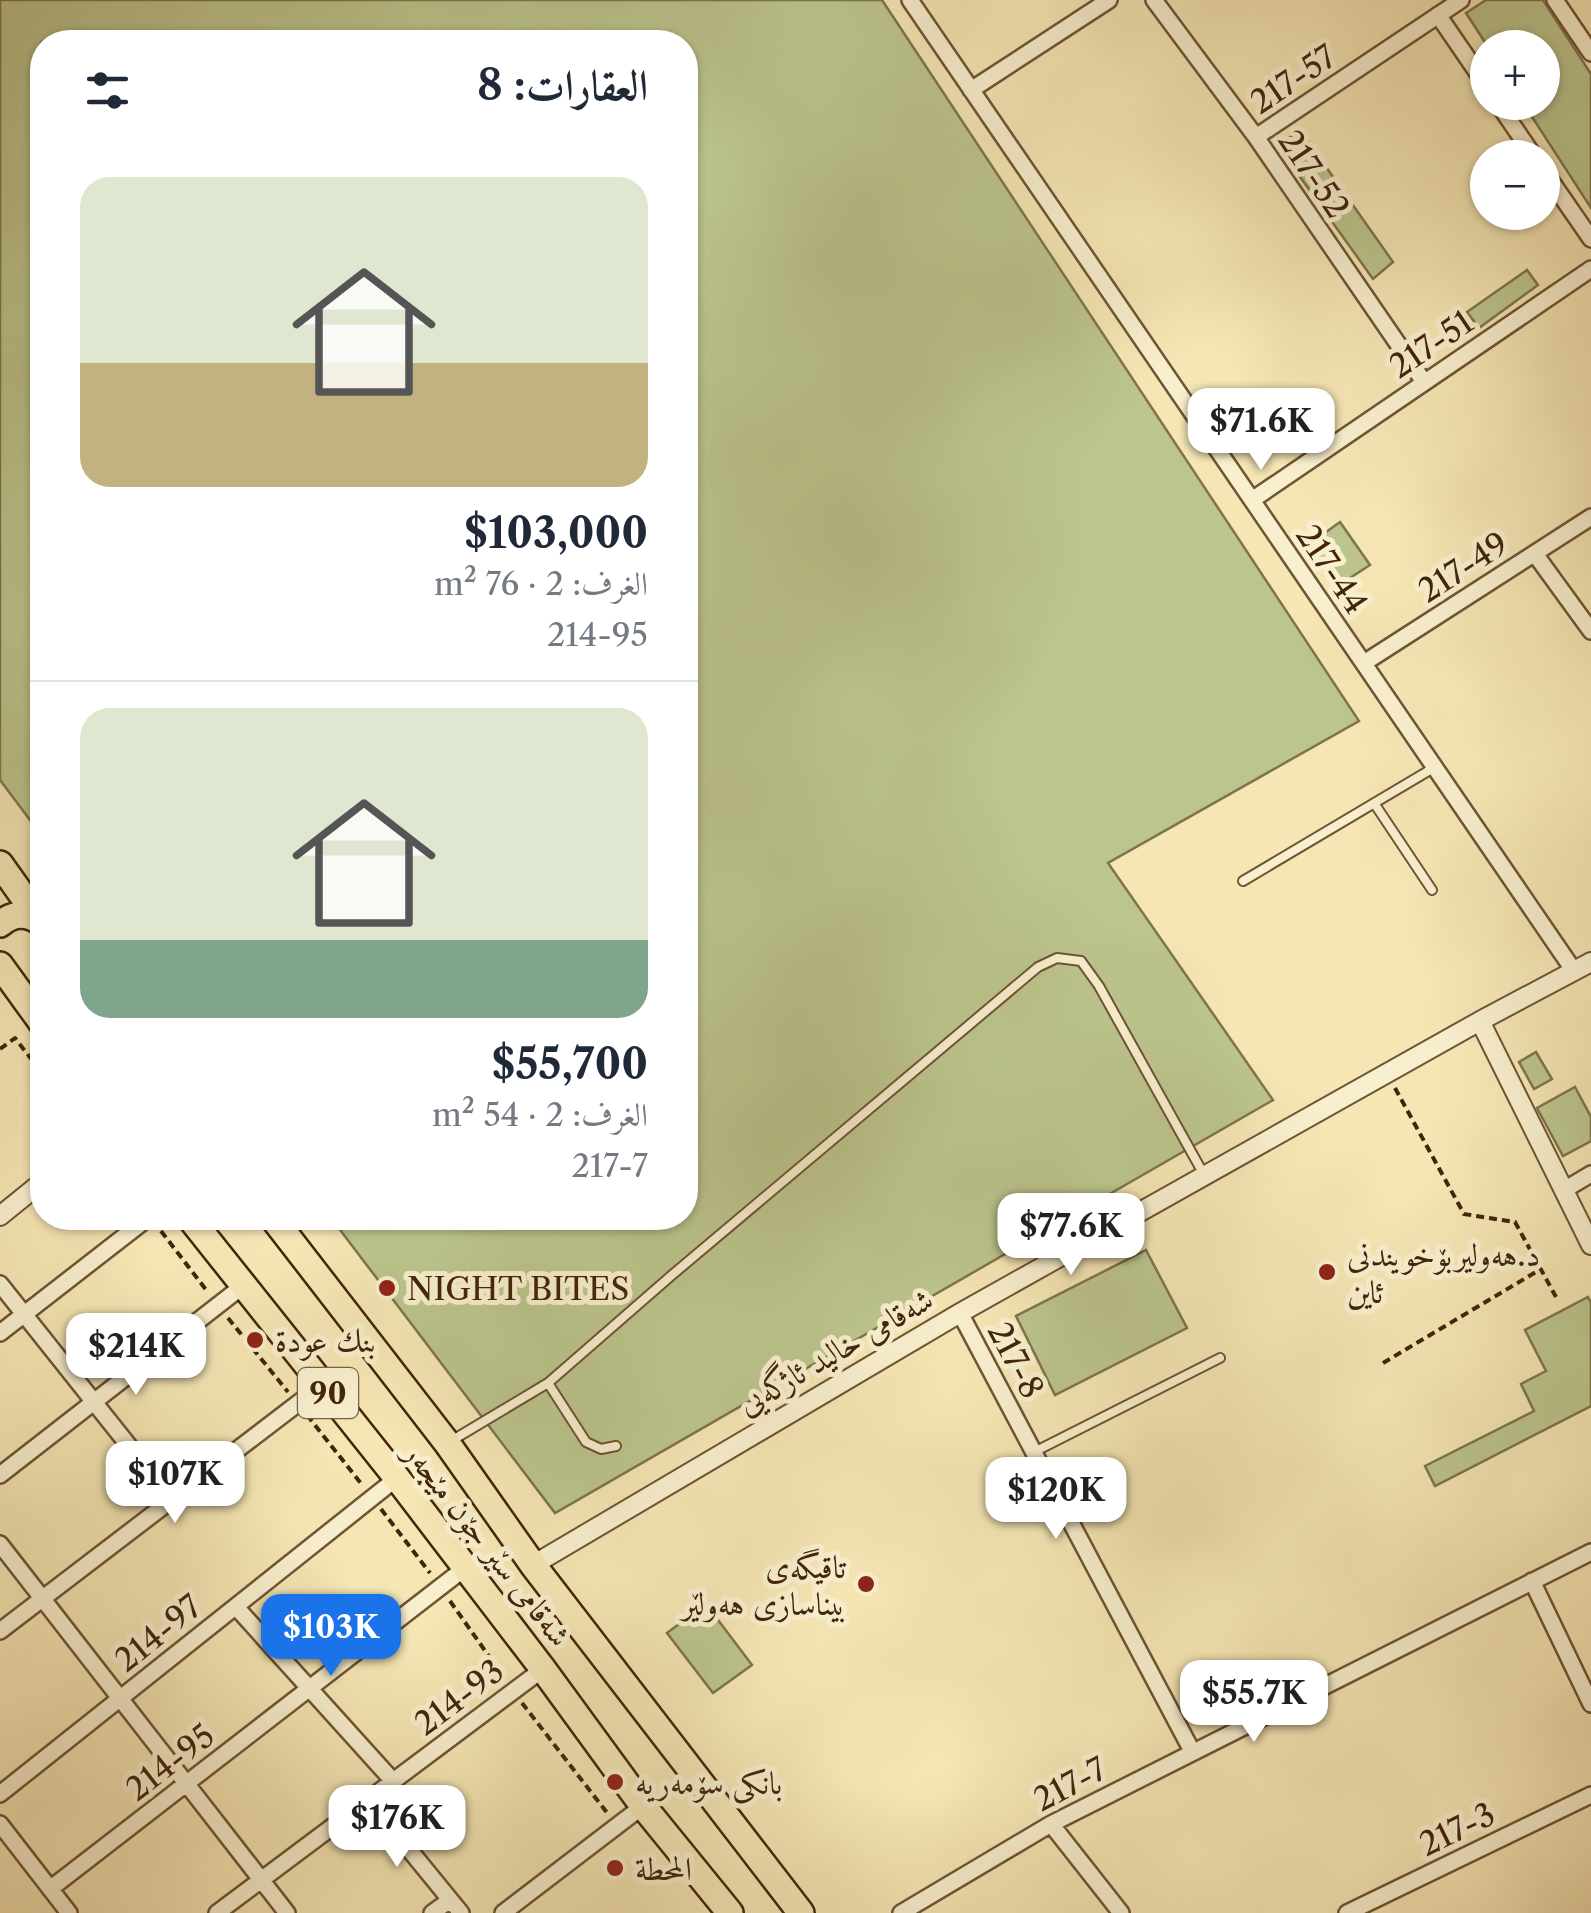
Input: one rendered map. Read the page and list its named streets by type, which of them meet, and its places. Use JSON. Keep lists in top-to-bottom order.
{
  "streets": {
    "highway": ["90", "شەقامی سێر جۆن مێجەر"],
    "street": [
      "217-57",
      "217-52",
      "217-51",
      "217-49",
      "217-44",
      "شەقامی خالید ئاژگەیی",
      "217-8",
      "214-97",
      "214-93",
      "214-95",
      "217-7",
      "217-3"
    ]
  },
  "crossings": [
    ["217-57", "217-52"],
    ["217-52", "217-51"],
    ["217-51", "217-44"],
    ["217-49", "217-44"],
    ["217-44", "شەقامی خالید ئاژگەیی"],
    ["شەقامی خالید ئاژگەیی", "217-8"],
    ["شەقامی خالید ئاژگەیی", "شەقامی سێر جۆن مێجەر"],
    ["217-8", "217-7"],
    ["شەقامی سێر جۆن مێجەر", "214-97"],
    ["شەقامی سێر جۆن مێجەر", "214-93"],
    ["شەقامی سێر جۆن مێجەر", "214-95"]
  ],
  "places": [
    "د.هه‌ولیربۆخویندنی ئاین",
    "NIGHT BITES",
    "بنك عودة",
    "تاقیگەی بیناسازی هەولێر",
    "بانکی سۆمەریە",
    "المحطة"
  ],
  "page": {
    "map_buttons": ["+", "−"],
    "heading": "العقارات: 8",
    "list": [
      {
        "name": "$103,000",
        "note": "الغرف: 2 · 76 m² · 214-95"
      },
      {
        "name": "$55,700",
        "note": "الغرف: 2 · 54 m² · 217-7"
      }
    ],
    "price": [
      "$71.6K",
      "$77.6K",
      "$214K",
      "$107K",
      "$120K",
      "$103K",
      "$55.7K",
      "$176K"
    ]
  }
}
